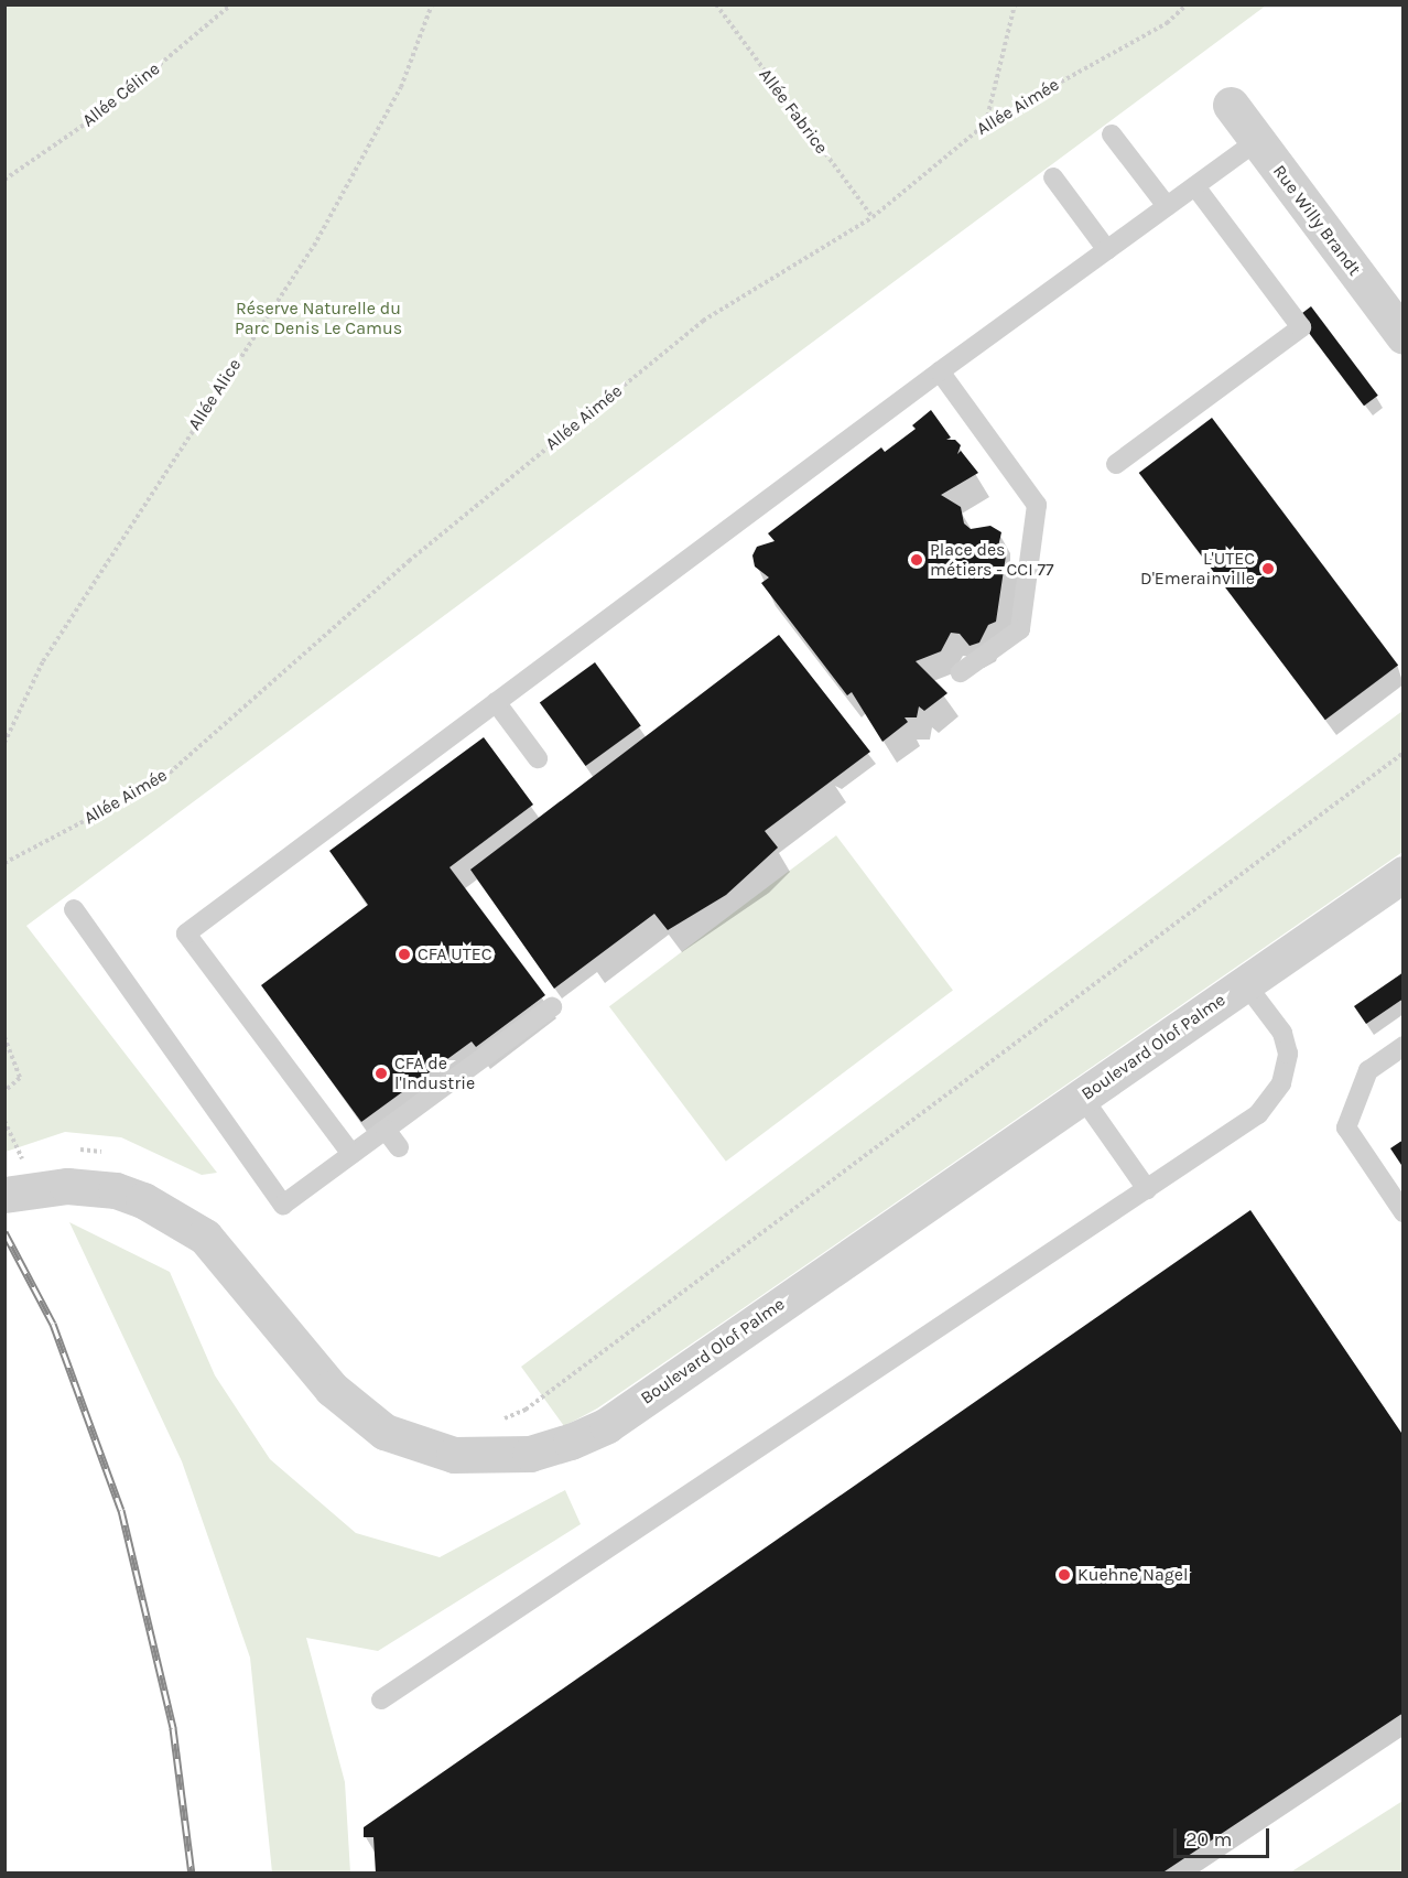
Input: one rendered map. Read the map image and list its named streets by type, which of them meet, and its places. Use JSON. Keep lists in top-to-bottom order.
{
  "streets": {
    "street": ["Rue Willy Brandt", "Boulevard Olof Palme"],
    "path": [
      "Allée Céline",
      "Allée Aimée",
      "Allée Fabrice",
      "Allée Alice"
    ]
  },
  "crossings": [
    ["Allée Aimée", "Allée Fabrice"]
  ],
  "parks": ["Réserve Naturelle du Parc Denis Le Camus"],
  "places": [
    "Place des métiers - CCI 77",
    "L'UTEC D'Emerainville",
    "CFA UTEC",
    "CFA de l'Industrie",
    "Kuehne Nagel"
  ],
  "scale_bar": "20 m"
}
